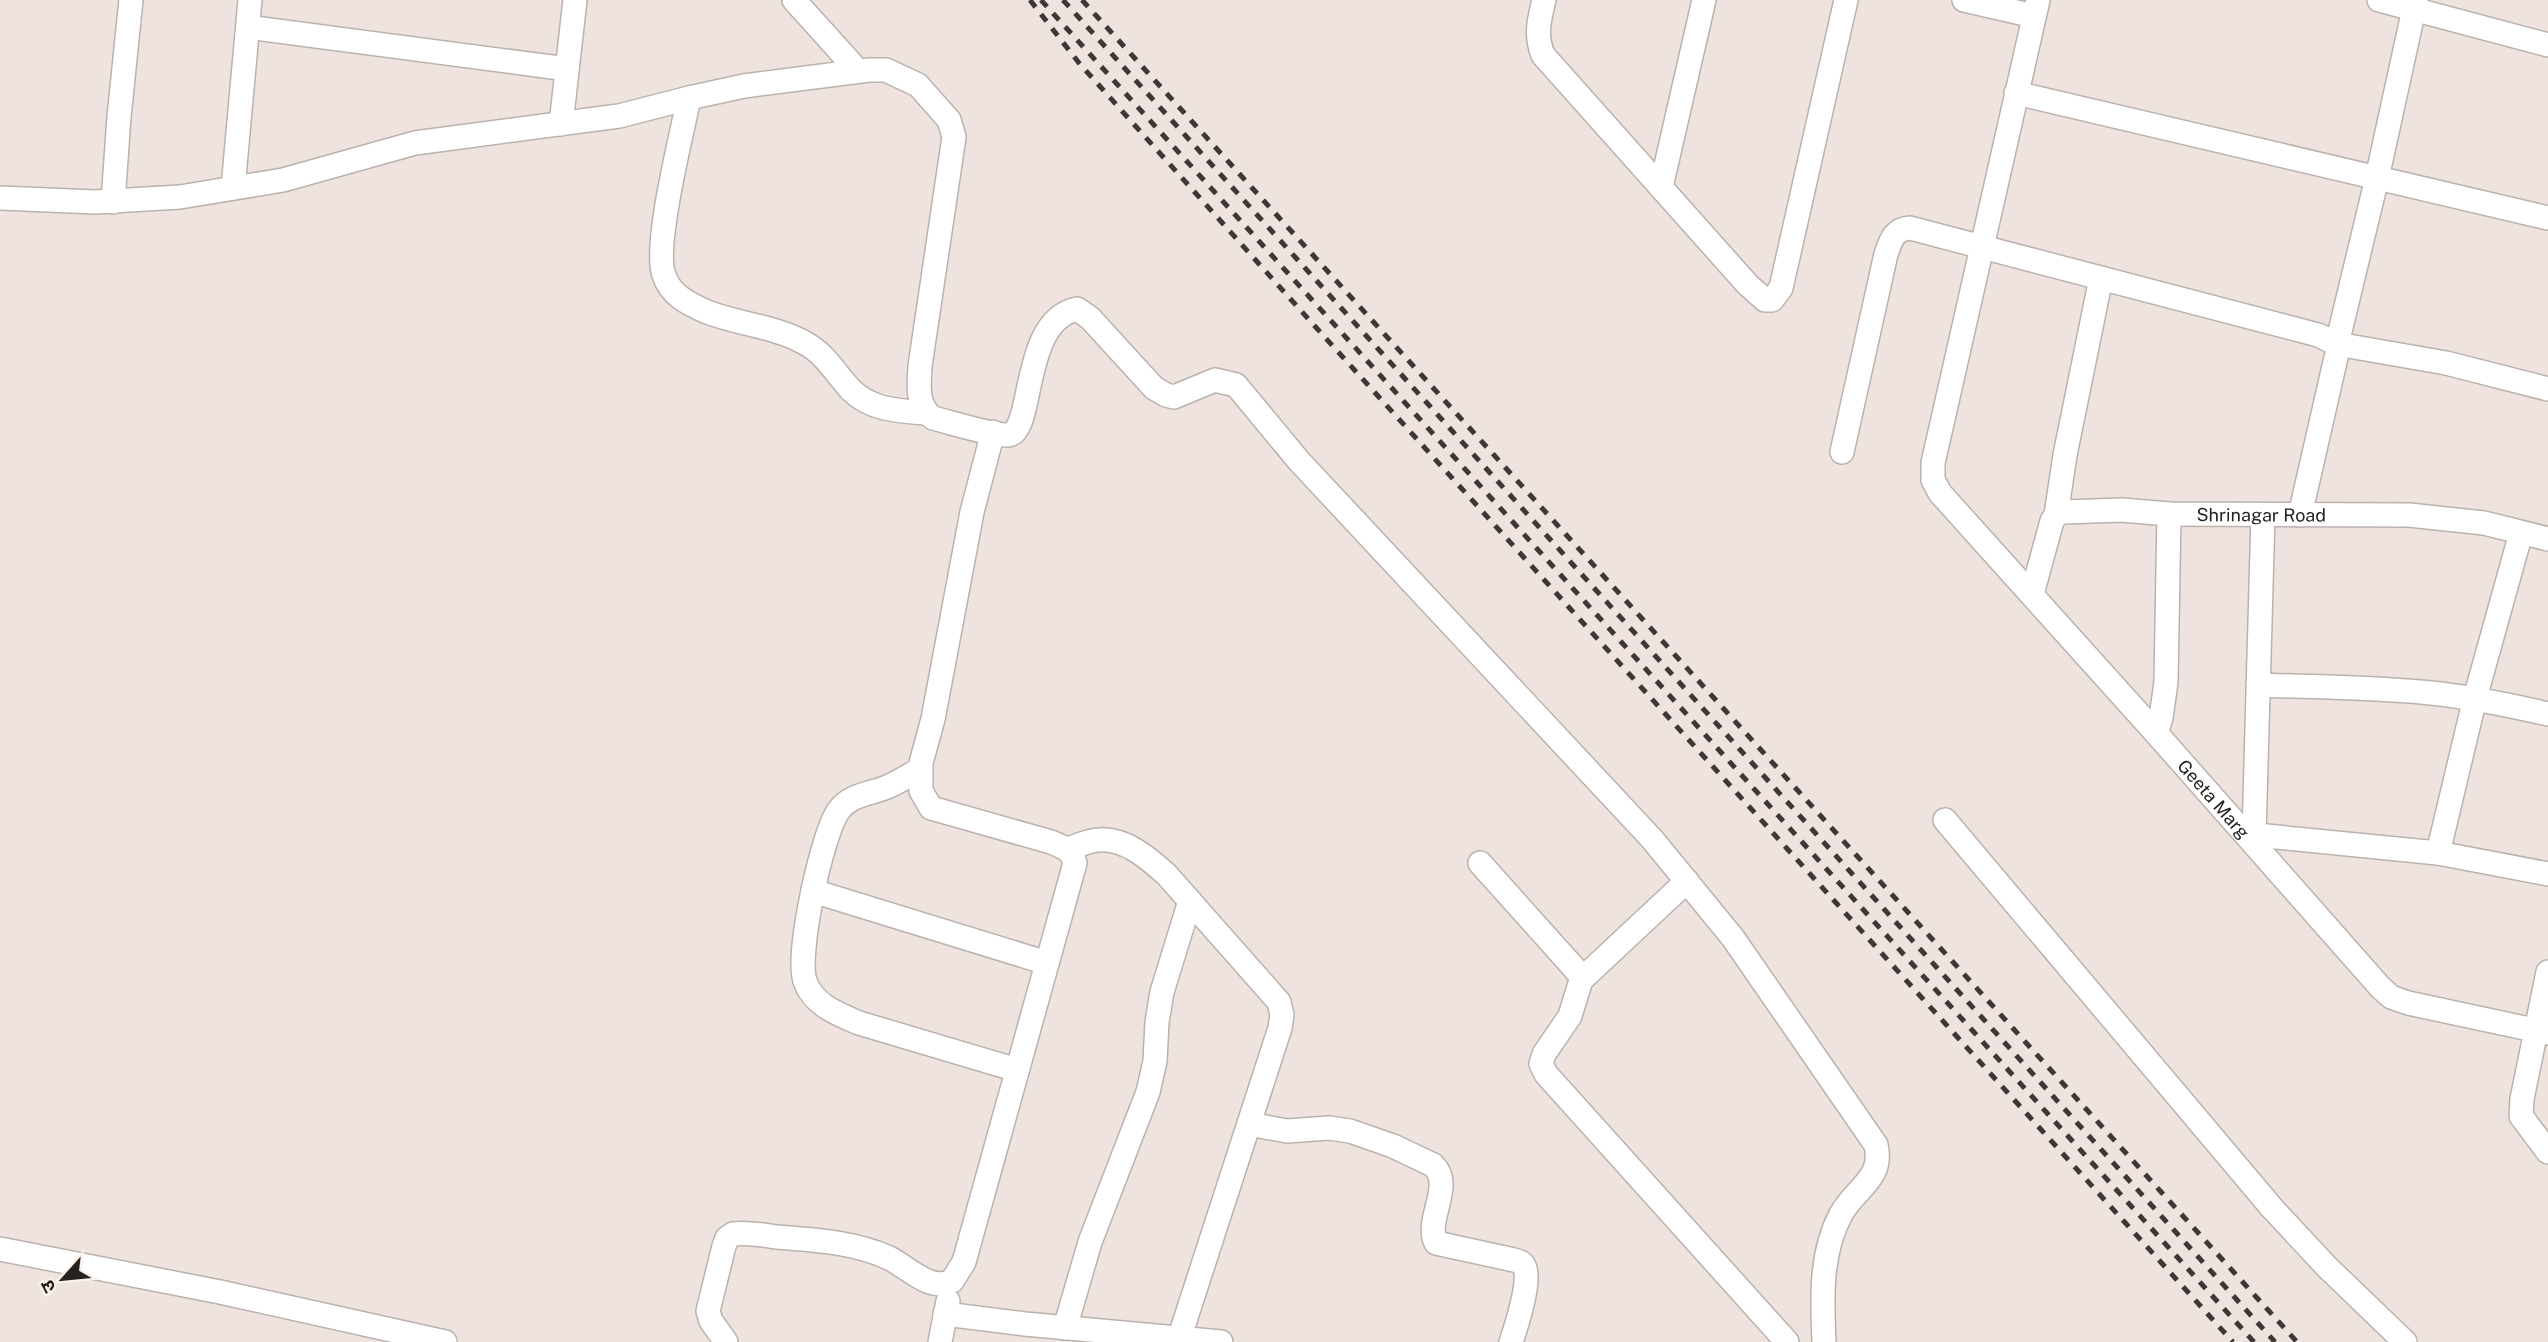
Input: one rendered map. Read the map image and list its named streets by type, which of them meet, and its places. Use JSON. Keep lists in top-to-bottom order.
{
  "streets": {
    "street": ["Shrinagar Road", "Geeta Marg"]
  },
  "north": "bottom left"
}
